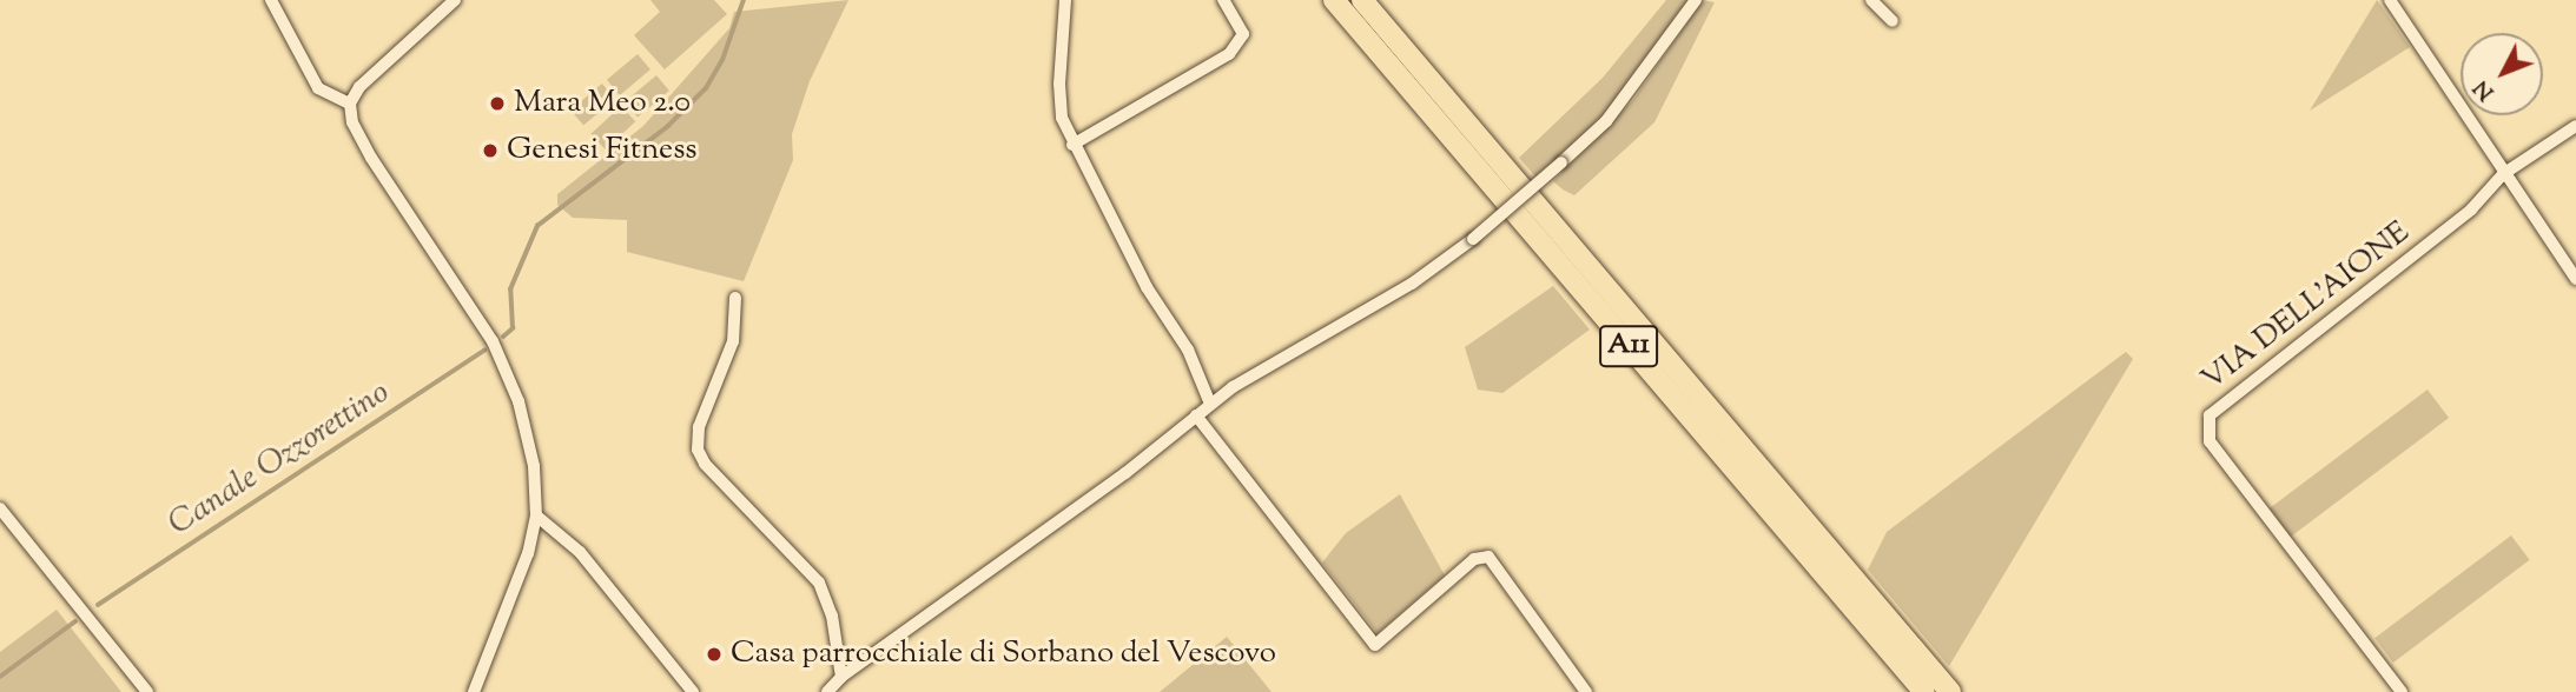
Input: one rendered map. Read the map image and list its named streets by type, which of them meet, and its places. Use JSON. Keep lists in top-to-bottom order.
{
  "streets": {
    "highway": ["A11"],
    "street": ["VIA DELL'AIONE"]
  },
  "water": ["Canale Ozzorettino"],
  "places": ["Mara Meo 2.0", "Genesi Fitness", "Casa parrocchiale di Sorbano del Vescovo"],
  "north": "bottom left"
}
